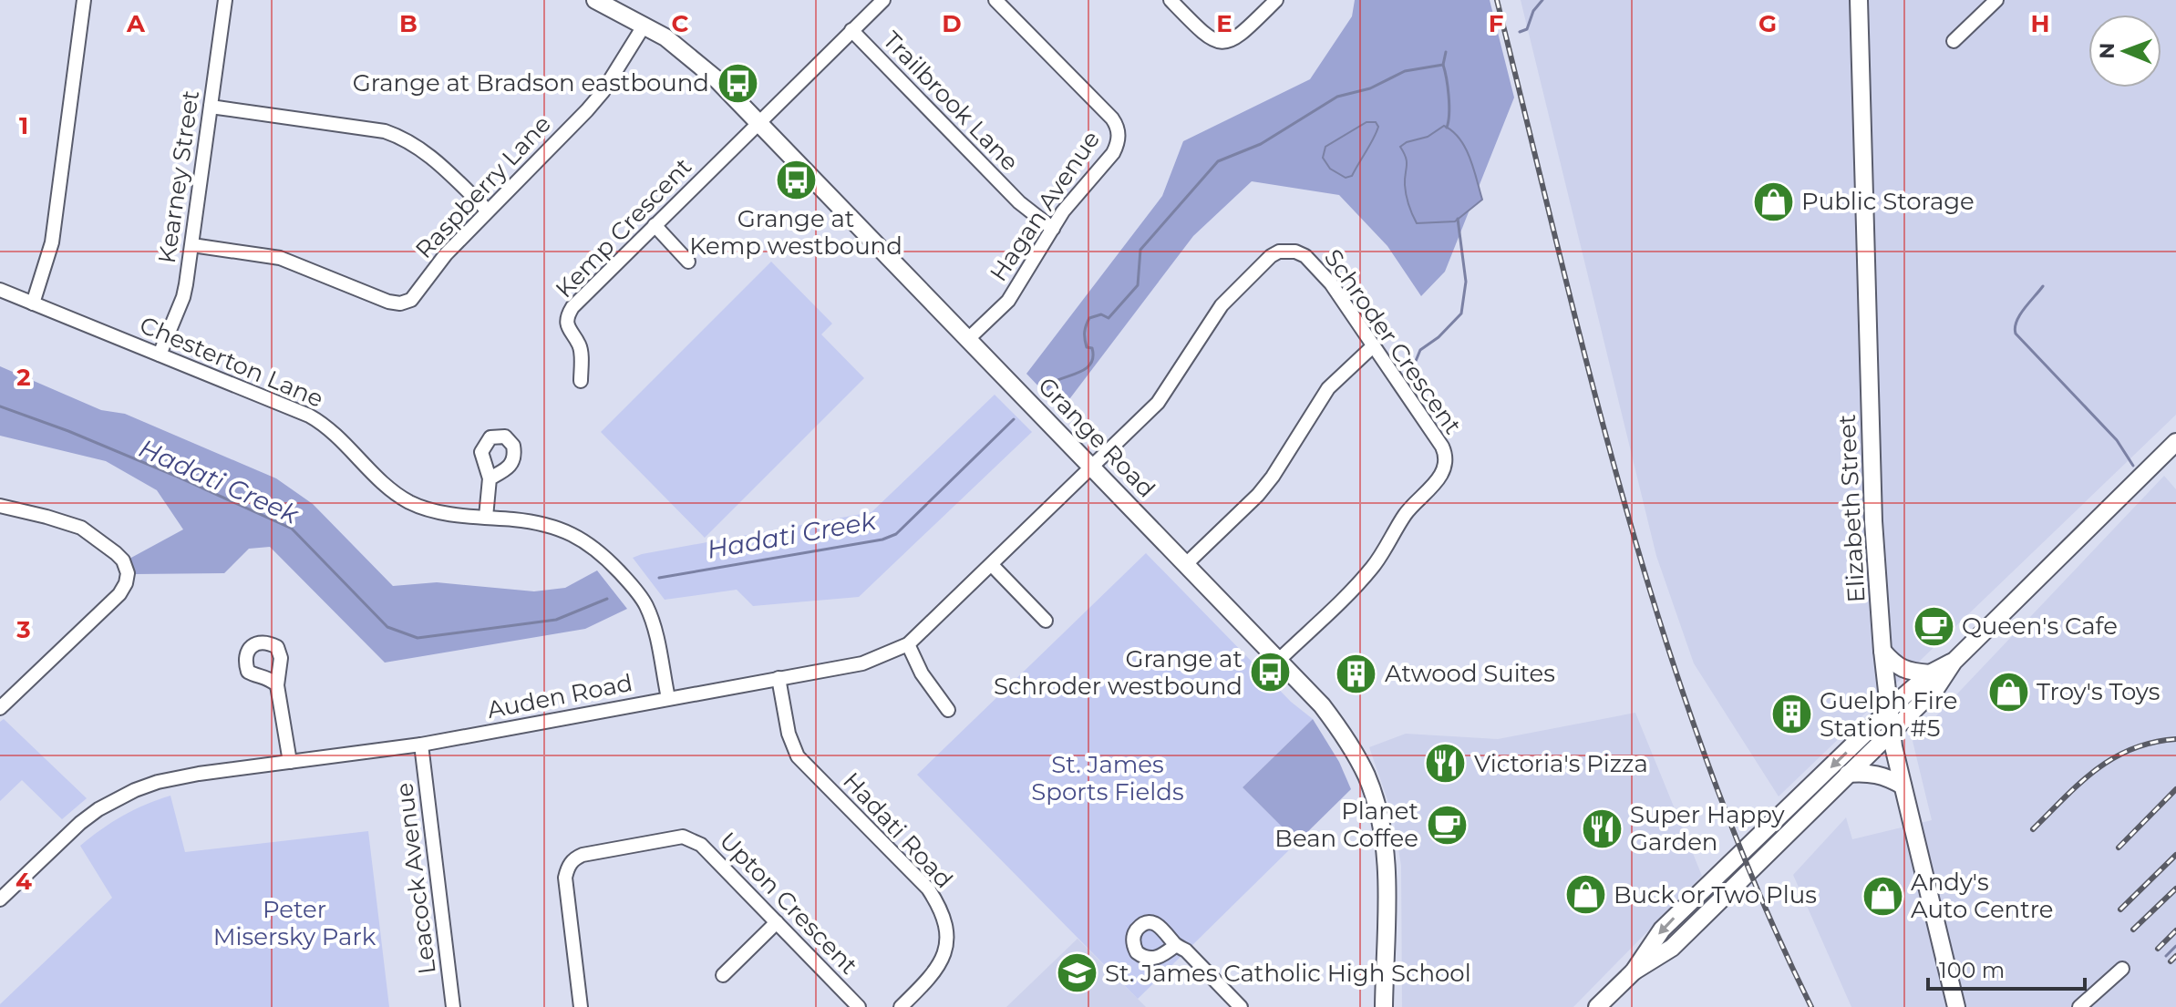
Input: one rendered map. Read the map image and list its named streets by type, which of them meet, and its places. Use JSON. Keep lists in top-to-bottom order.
{
  "streets": {
    "main road": ["Grange Road", "Elizabeth Street"],
    "street": [
      "Trailbrook Lane",
      "Kearney Street",
      "Raspberry Lane",
      "Hagan Avenue",
      "Kemp Crescent",
      "Schroder Crescent",
      "Chesterton Lane",
      "Auden Road",
      "Hadati Road",
      "Leacock Avenue",
      "Upton Crescent"
    ]
  },
  "crossings": [
    ["Trailbrook Lane", "Hagan Avenue"],
    ["Trailbrook Lane", "Kemp Crescent"],
    ["Kearney Street", "Raspberry Lane"],
    ["Kearney Street", "Chesterton Lane"],
    ["Raspberry Lane", "Grange Road"],
    ["Hagan Avenue", "Grange Road"],
    ["Kemp Crescent", "Grange Road"],
    ["Schroder Crescent", "Grange Road"],
    ["Schroder Crescent", "Auden Road"],
    ["Chesterton Lane", "Auden Road"],
    ["Grange Road", "Auden Road"],
    ["Auden Road", "Hadati Road"],
    ["Auden Road", "Leacock Avenue"]
  ],
  "water": ["Hadati Creek"],
  "parks": ["St. James Sports Fields", "Peter Misersky Park"],
  "places": {
    "bus stop": ["Grange at Bradson eastbound", "Grange at Kemp westbound", "Grange at Schroder westbound"],
    "shop": [
      "Public Storage",
      "Troy's Toys",
      "Buck or Two Plus",
      "Andy's Auto Centre"
    ],
    "cafe": ["Queen's Cafe", "Planet Bean Coffee"],
    "building": ["Atwood Suites", "Guelph Fire Station #5"],
    "restaurant": ["Victoria's Pizza", "Super Happy Garden"],
    "school or university": ["St. James Catholic High School"]
  },
  "scale_bar": "100 m",
  "north": "left",
  "grid": {
    "columns": [
      "A",
      "B",
      "C",
      "D",
      "E",
      "F",
      "G",
      "H"
    ],
    "rows": [
      "1",
      "2",
      "3",
      "4"
    ]
  }
}
